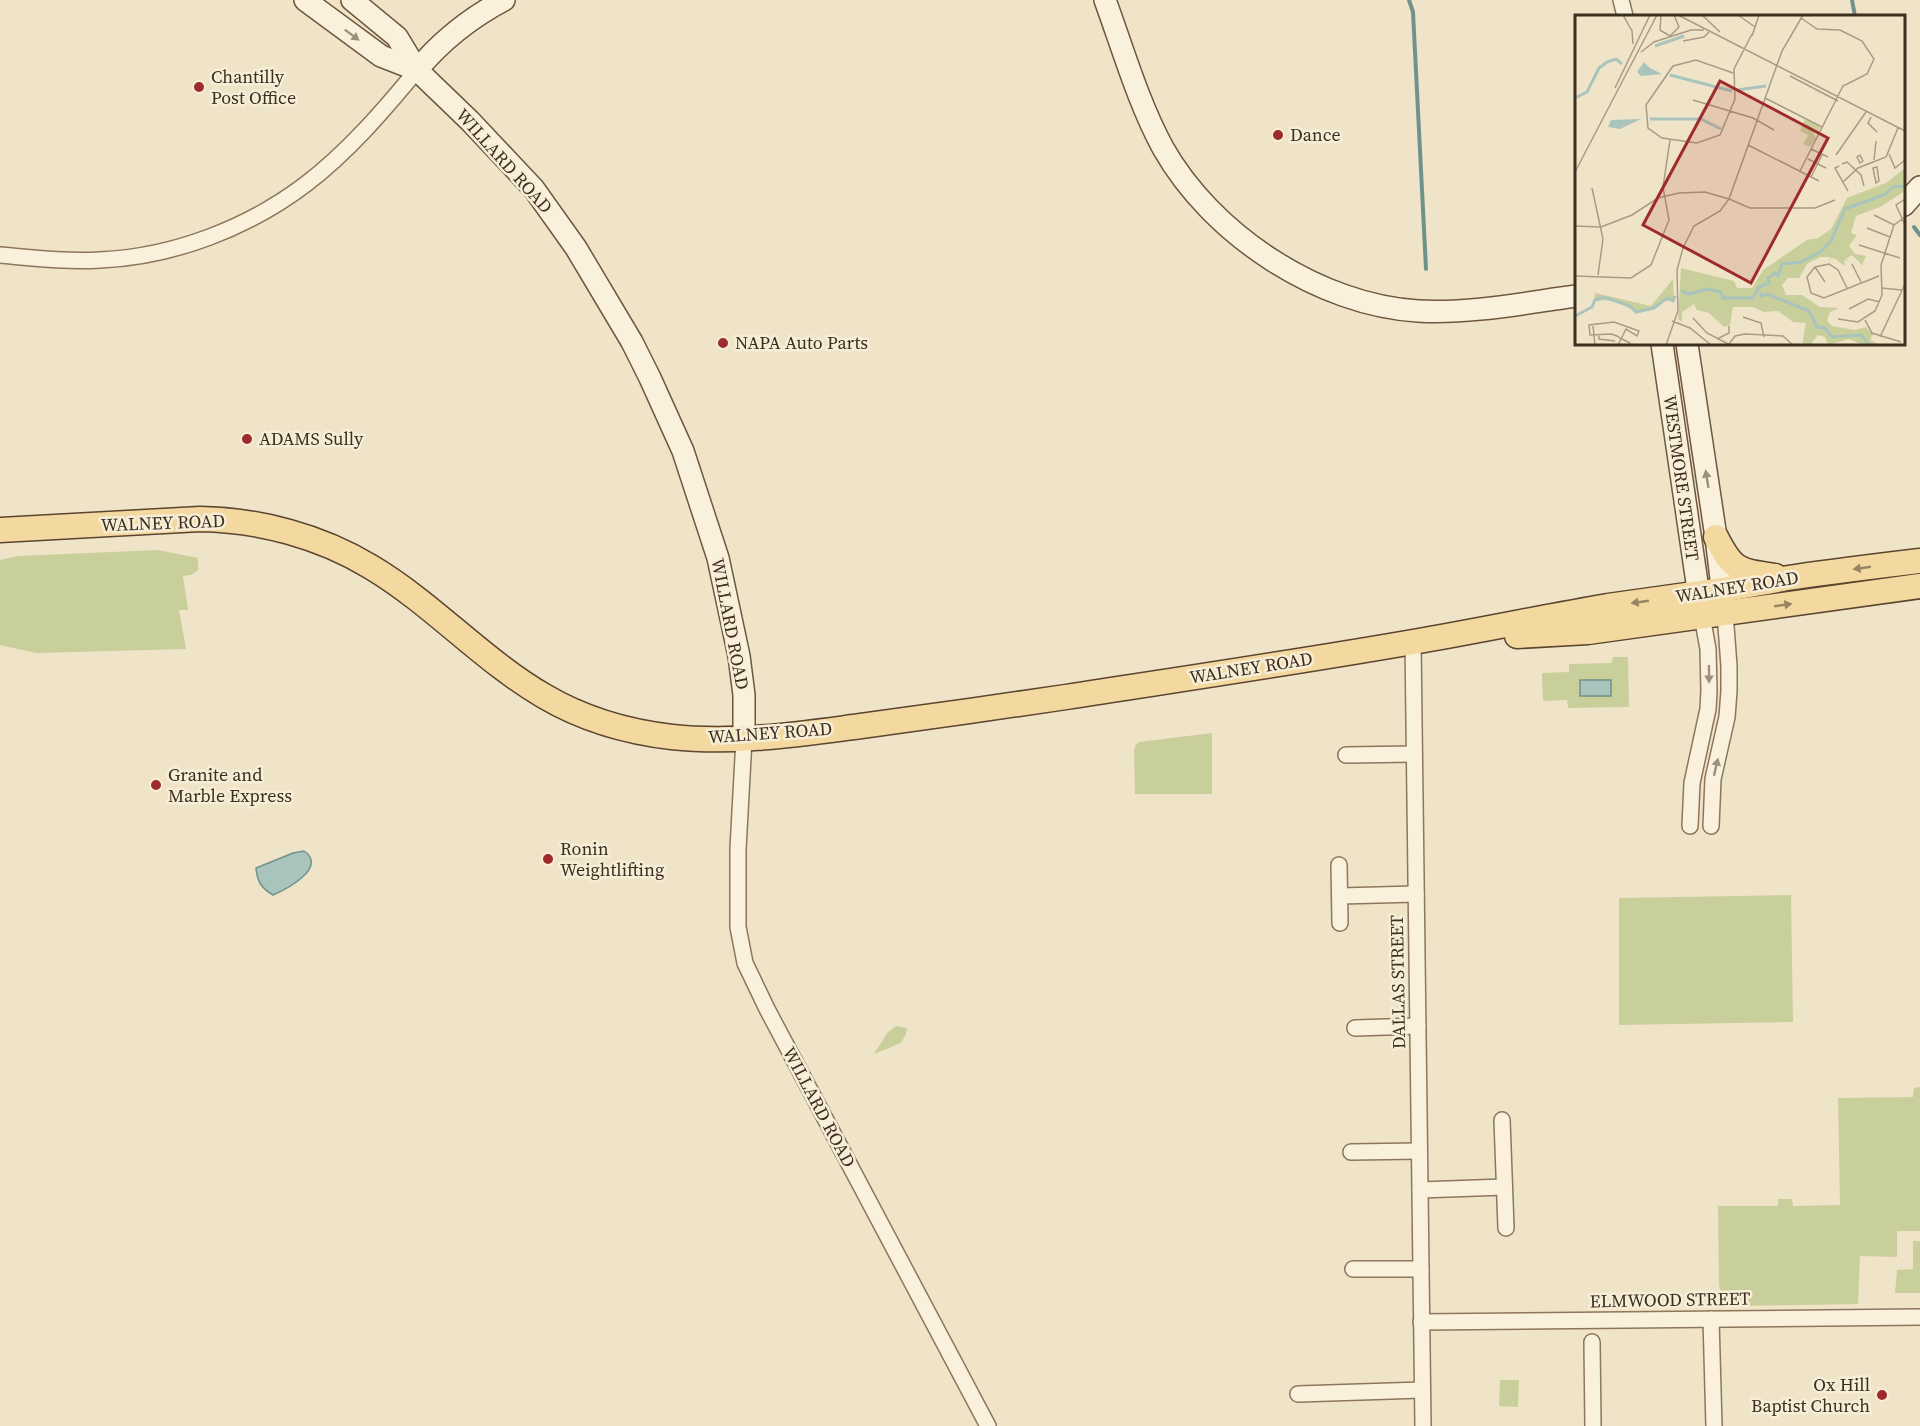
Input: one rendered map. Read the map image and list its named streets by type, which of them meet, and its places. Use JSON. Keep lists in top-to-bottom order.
{
  "streets": {
    "main road": ["WALNEY ROAD"],
    "street": [
      "WILLARD ROAD",
      "WESTMORE STREET",
      "DALLAS STREET",
      "ELMWOOD STREET"
    ]
  },
  "crossings": [
    ["WILLARD ROAD", "WALNEY ROAD"],
    ["WESTMORE STREET", "WALNEY ROAD"],
    ["WALNEY ROAD", "DALLAS STREET"],
    ["DALLAS STREET", "ELMWOOD STREET"]
  ],
  "places": [
    "Chantilly Post Office",
    "Dance",
    "NAPA Auto Parts",
    "ADAMS Sully",
    "Granite and Marble Express",
    "Ronin Weightlifting",
    "Ox Hill Baptist Church"
  ]
}
